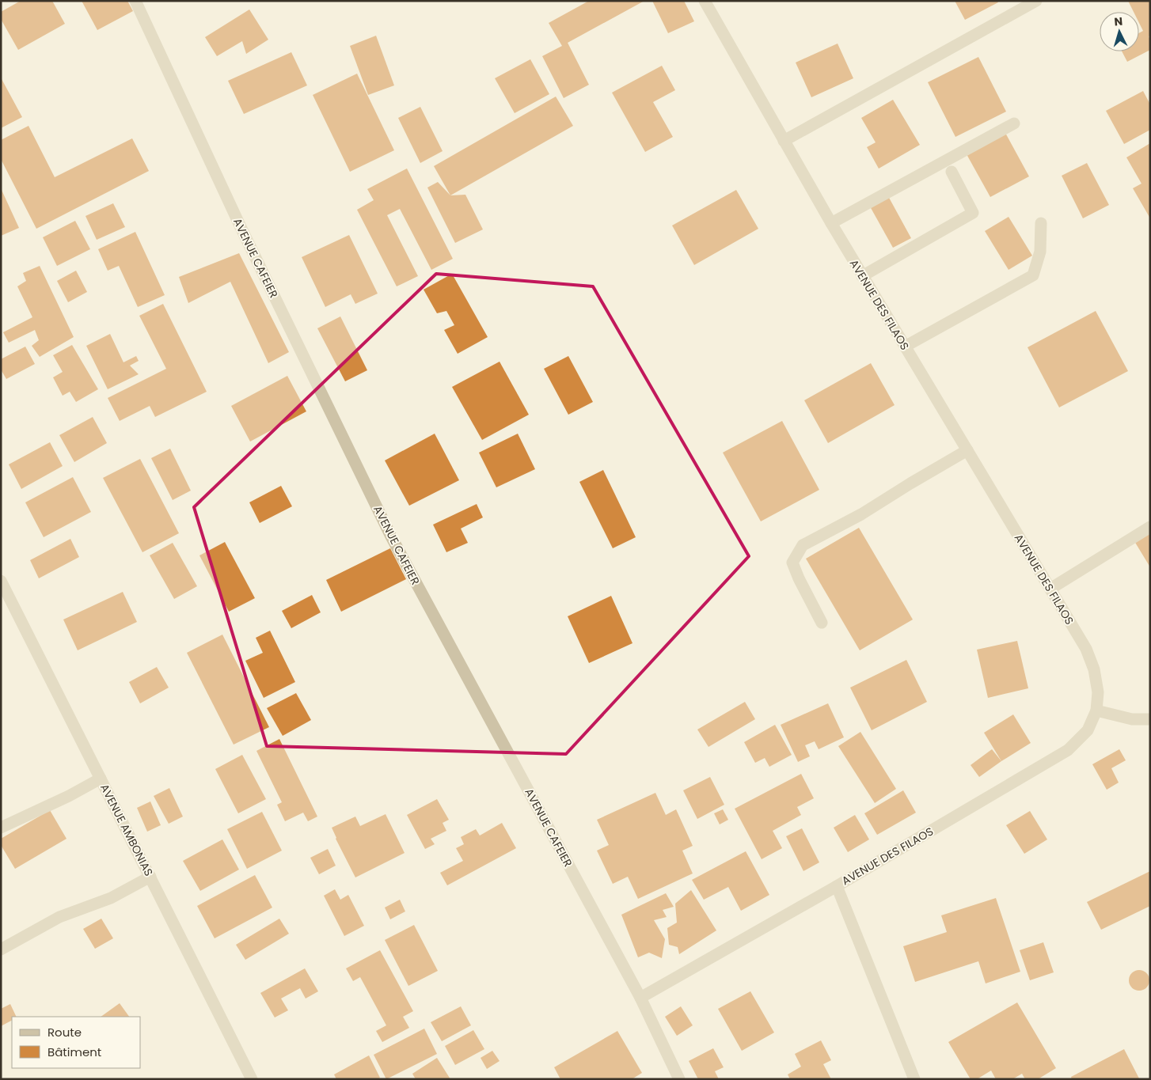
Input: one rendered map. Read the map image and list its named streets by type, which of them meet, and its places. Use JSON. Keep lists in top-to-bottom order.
{
  "streets": {
    "street": ["AVENUE CAFEIER", "AVENUE DES FILAOS", "AVENUE AMBONIAS"]
  },
  "legend": ["Route", "Bâtiment"],
  "north": "top"
}
